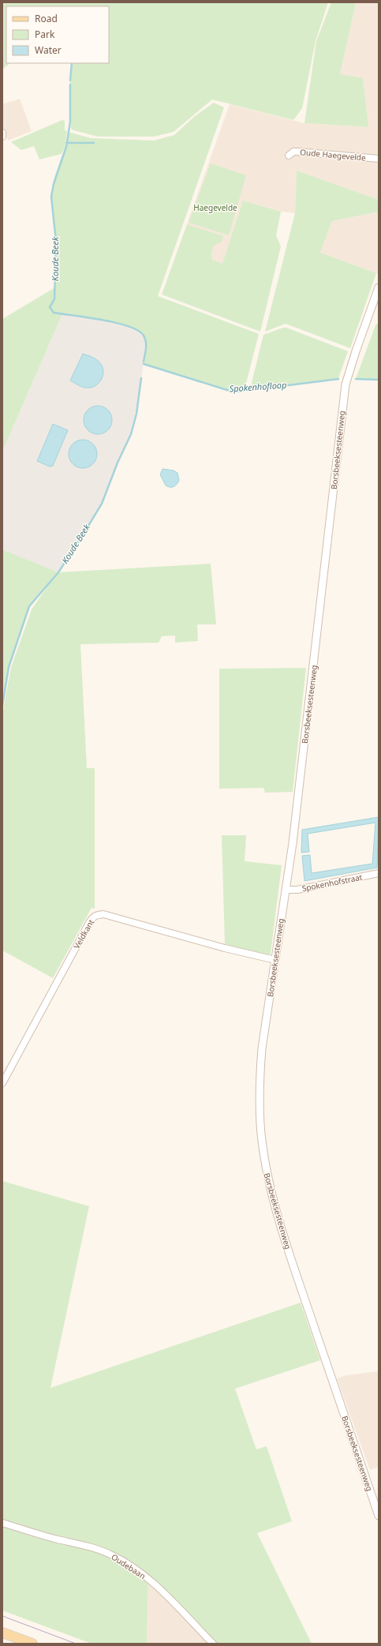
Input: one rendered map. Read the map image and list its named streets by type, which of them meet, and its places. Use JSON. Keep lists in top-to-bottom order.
{
  "streets": {
    "street": [
      "Oude Haegevelde",
      "Borsbeeksesteenweg",
      "Spokenhofstraat",
      "Veldkant",
      "Oudebaan"
    ]
  },
  "crossings": [
    ["Borsbeeksesteenweg", "Spokenhofstraat"],
    ["Borsbeeksesteenweg", "Veldkant"]
  ],
  "water": ["Koude Beek", "Spokenhofloop"],
  "parks": ["Haegevelde"],
  "legend": ["Road", "Park", "Water"]
}
